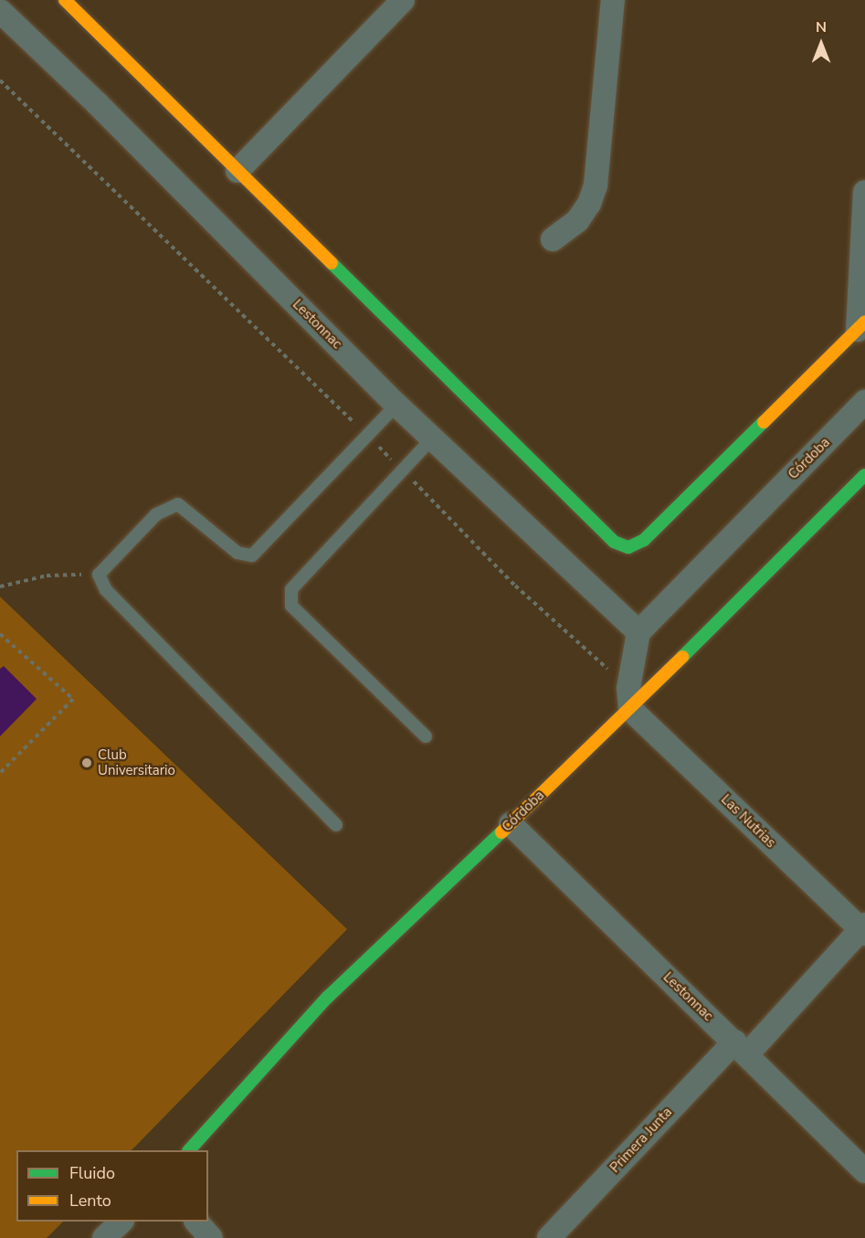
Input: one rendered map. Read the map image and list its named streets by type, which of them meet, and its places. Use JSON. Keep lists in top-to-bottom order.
{
  "streets": {
    "street": [
      "Lestonnac",
      "Córdoba",
      "Las Nutrias",
      "Primera Junta"
    ]
  },
  "crossings": [
    ["Lestonnac", "Córdoba"],
    ["Lestonnac", "Primera Junta"],
    ["Córdoba", "Las Nutrias"],
    ["Las Nutrias", "Primera Junta"]
  ],
  "places": ["Club Universitario"],
  "legend": ["Fluido", "Lento"],
  "north": "top"
}
